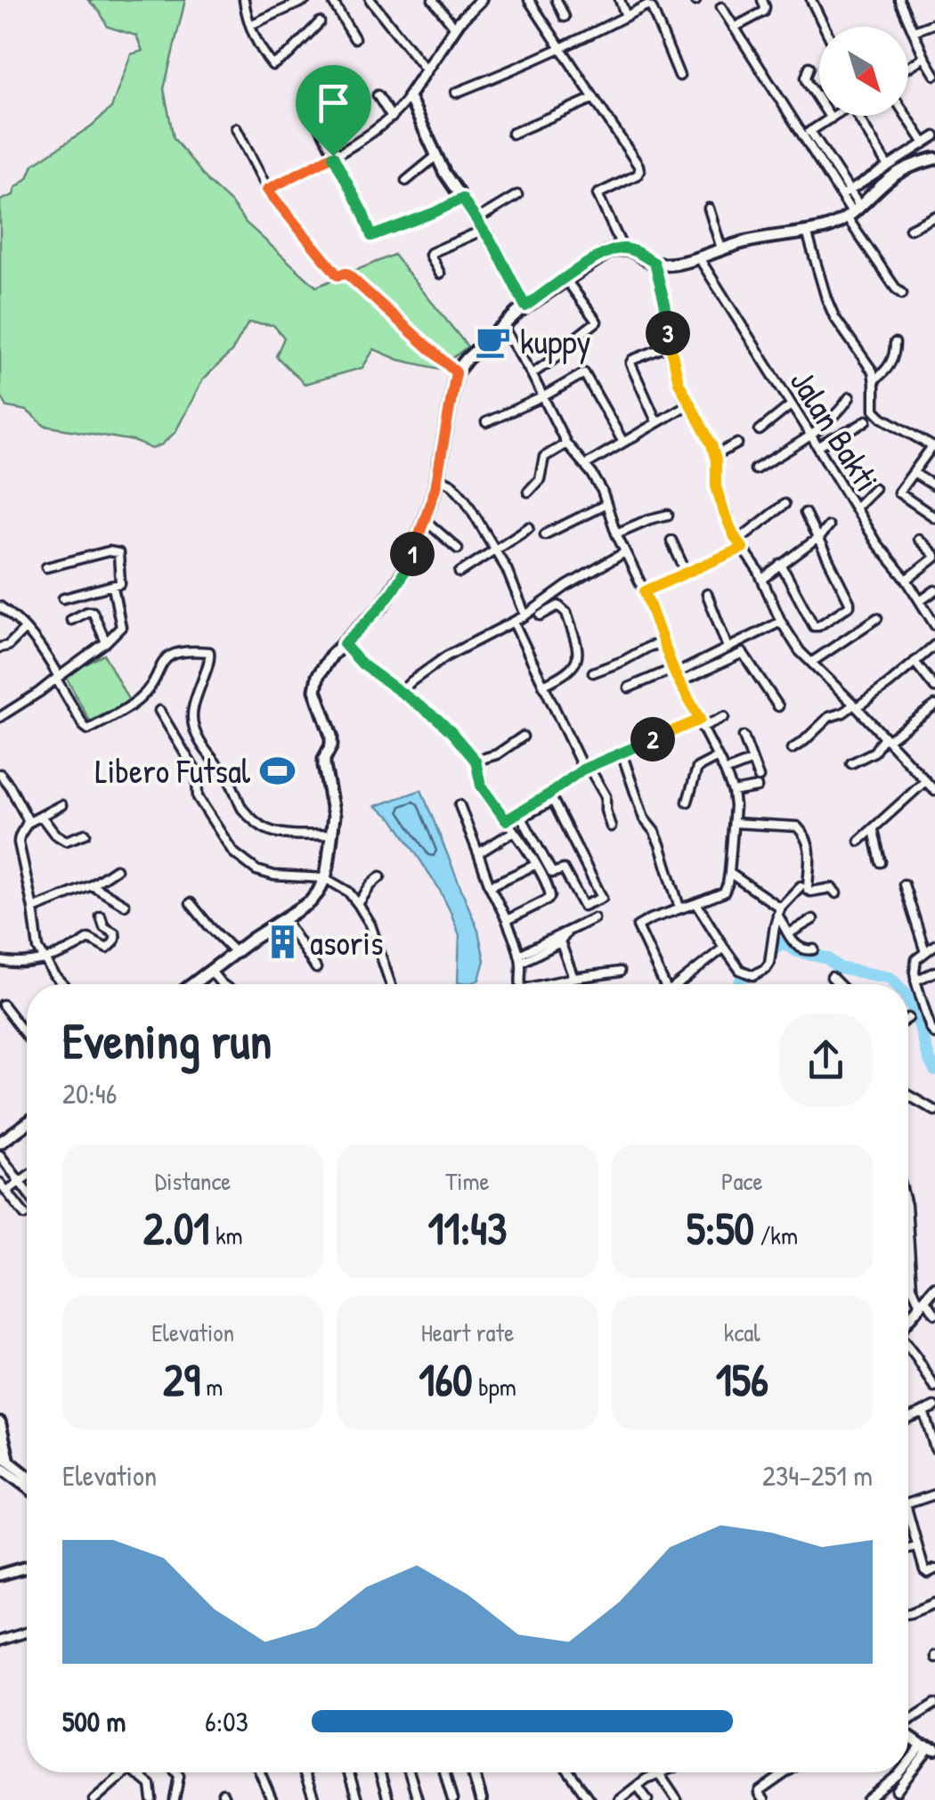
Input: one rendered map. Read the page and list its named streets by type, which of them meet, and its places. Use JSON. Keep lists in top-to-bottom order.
{
  "streets": {
    "street": ["Jalan Bakti"]
  },
  "places": {
    "cafe": ["kuppy"],
    "sports": ["Libero Futsal"],
    "building": ["asoris"]
  },
  "north": "bottom right",
  "page": {
    "pins": ["3", "1", "2"],
    "heading": ["Evening run", "20:46"],
    "stats": [
      ["Distance", "2.01 km"],
      ["Time", "11:43"],
      ["Pace", "5:50 /km"],
      ["Elevation", "29 m"],
      ["Heart rate", "160 bpm"],
      ["kcal", "156"]
    ],
    "chart": ["Elevation", "234–251 m"],
    "list": [
      {
        "name": "500 m",
        "note": "6:03"
      }
    ]
  }
}
